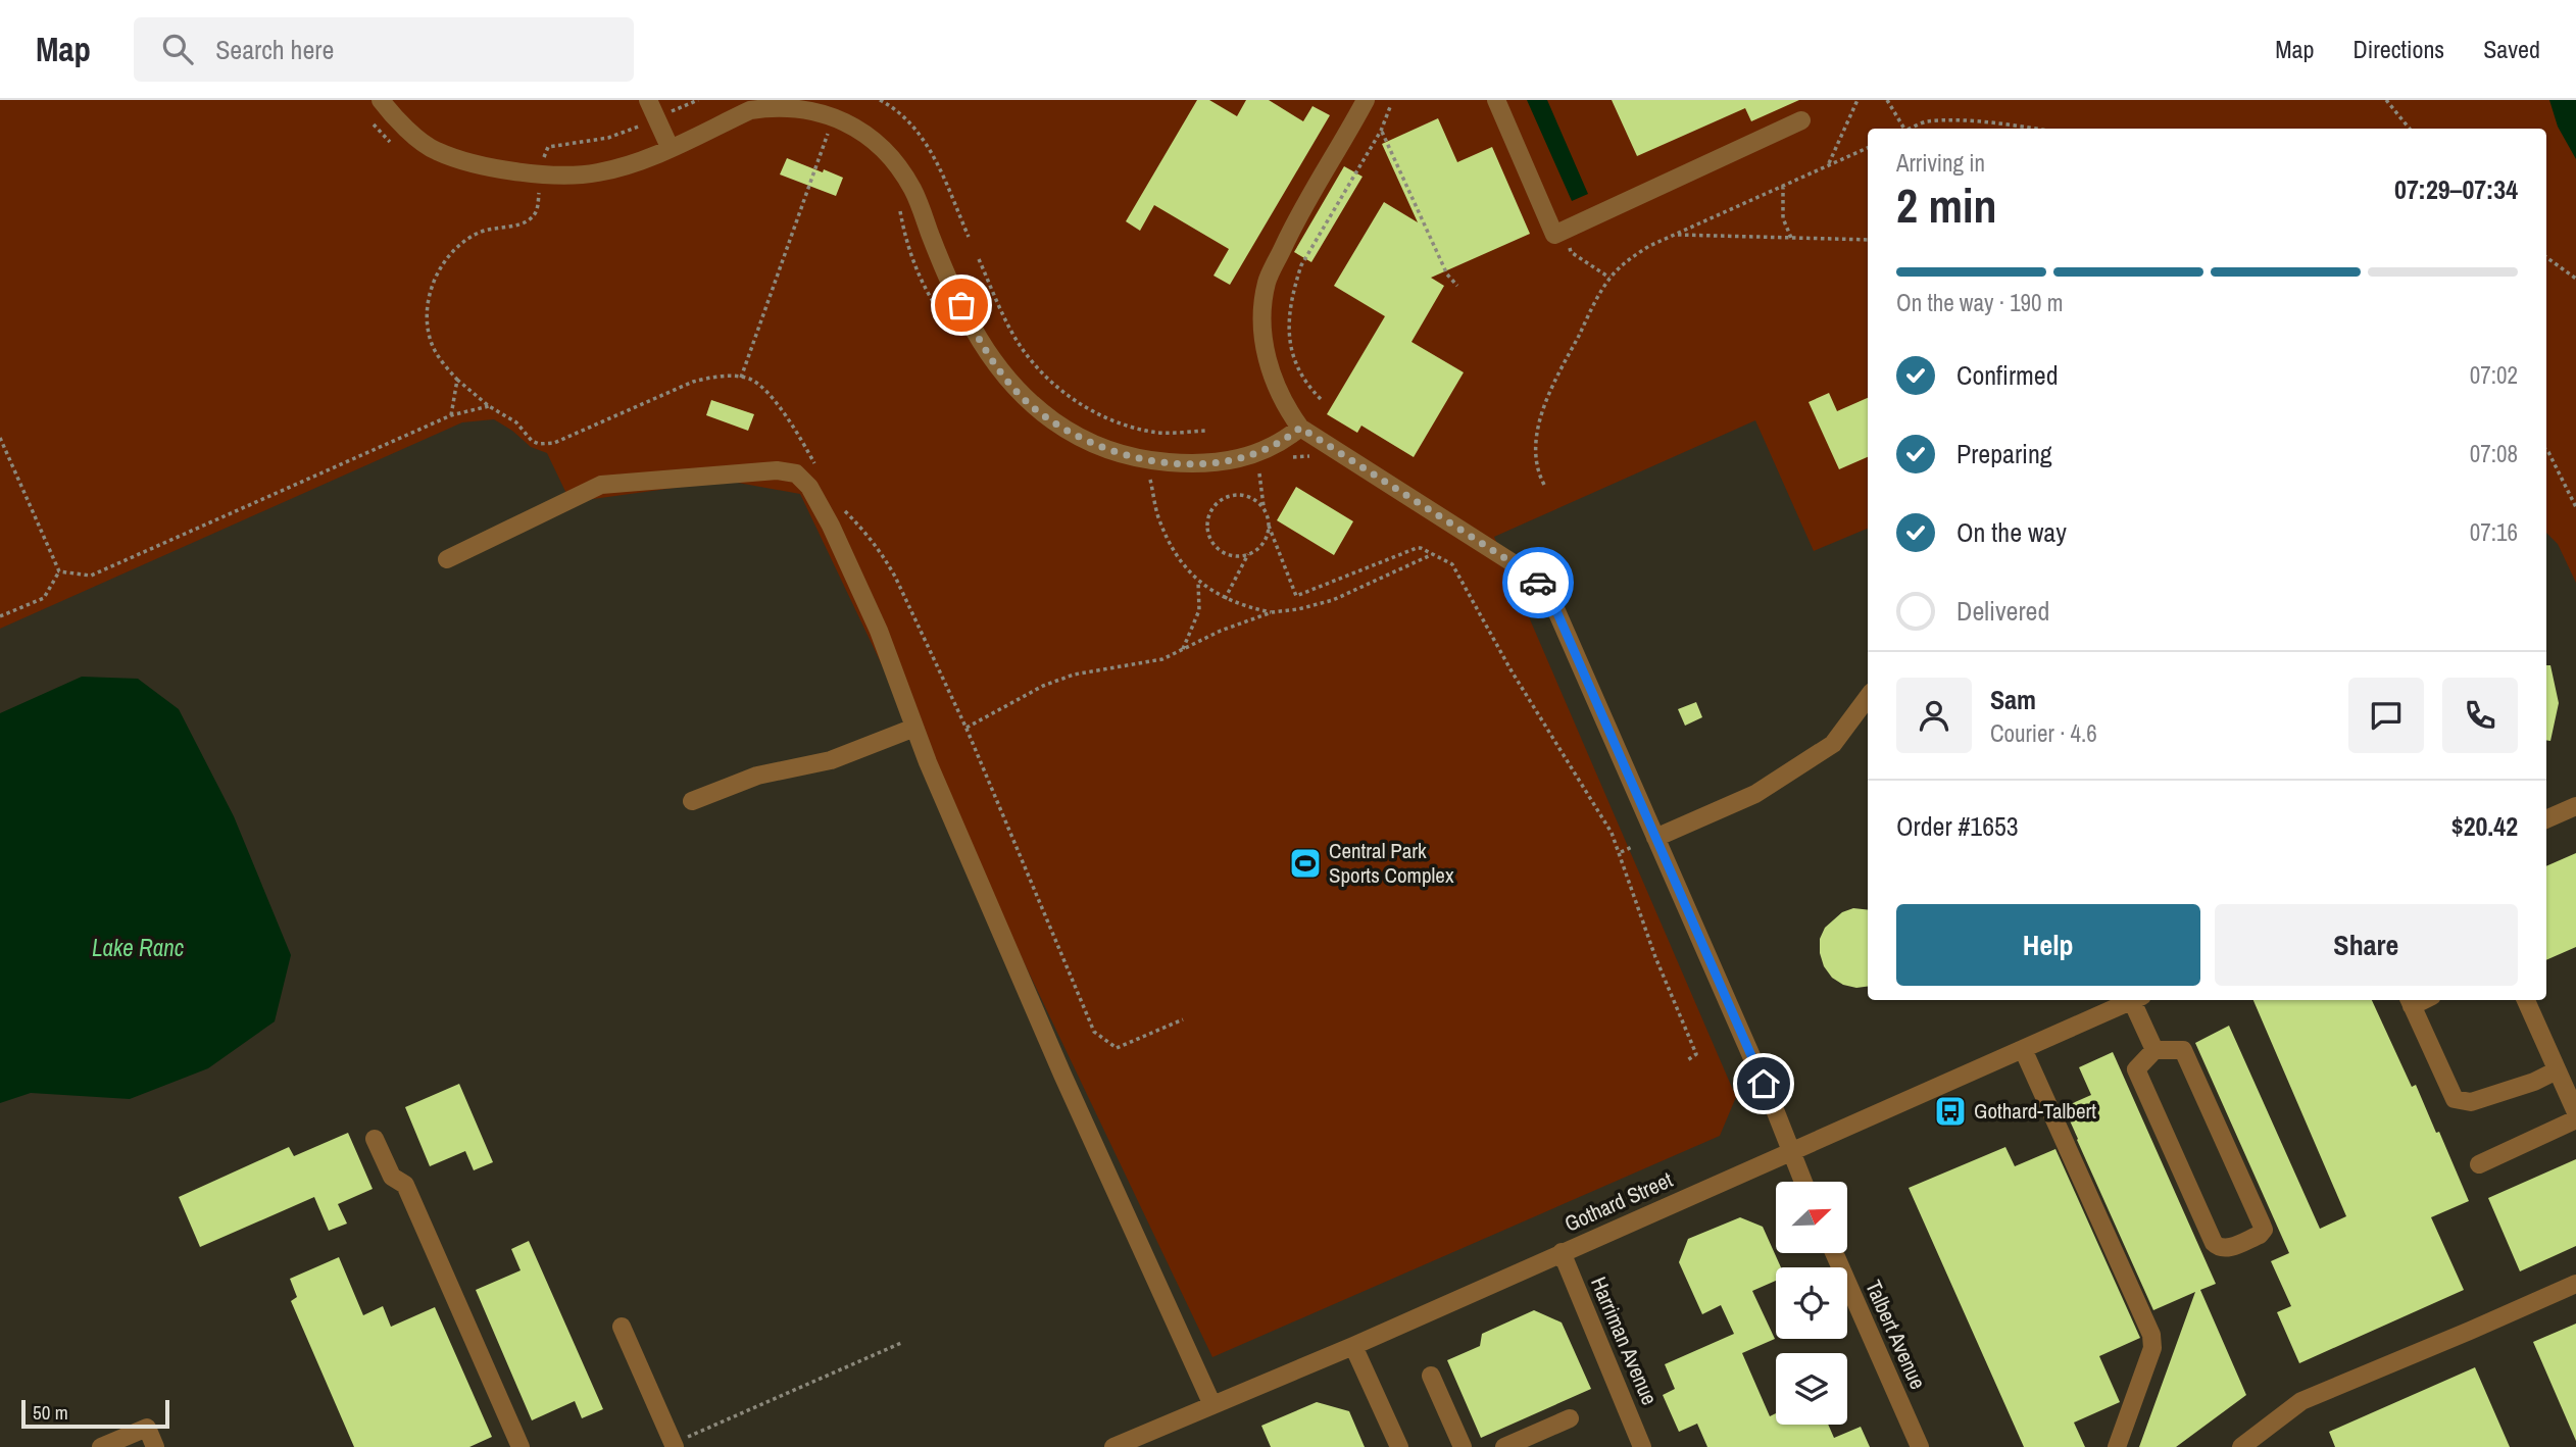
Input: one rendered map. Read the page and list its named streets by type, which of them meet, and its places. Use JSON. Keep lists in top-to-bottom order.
{
  "streets": {
    "street": ["Gothard Street", "Talbert Avenue", "Harriman Avenue"]
  },
  "crossings": [
    ["Gothard Street", "Harriman Avenue"]
  ],
  "water": ["Lake Ranc"],
  "places": {
    "sports": ["Central Park Sports Complex"],
    "bus stop": ["Gothard-Talbert"]
  },
  "scale_bar": "50 m",
  "north": "top right",
  "page": {
    "header": "Map",
    "search": "Search here",
    "nav": ["Map", "Directions", "Saved"],
    "heading": ["2 min", "Arriving in", "07:29–07:34"],
    "panel": [
      "Sam",
      "Courier · 4.6",
      "Order #1653",
      "$20.42"
    ],
    "bar": "On the way · 190 m",
    "list": [
      ["Confirmed", "07:02"],
      ["Preparing", "07:08"],
      ["On the way", "07:16"],
      "Delivered"
    ],
    "buttons": ["Help", "Share"],
    "scale": "50 m"
  }
}
